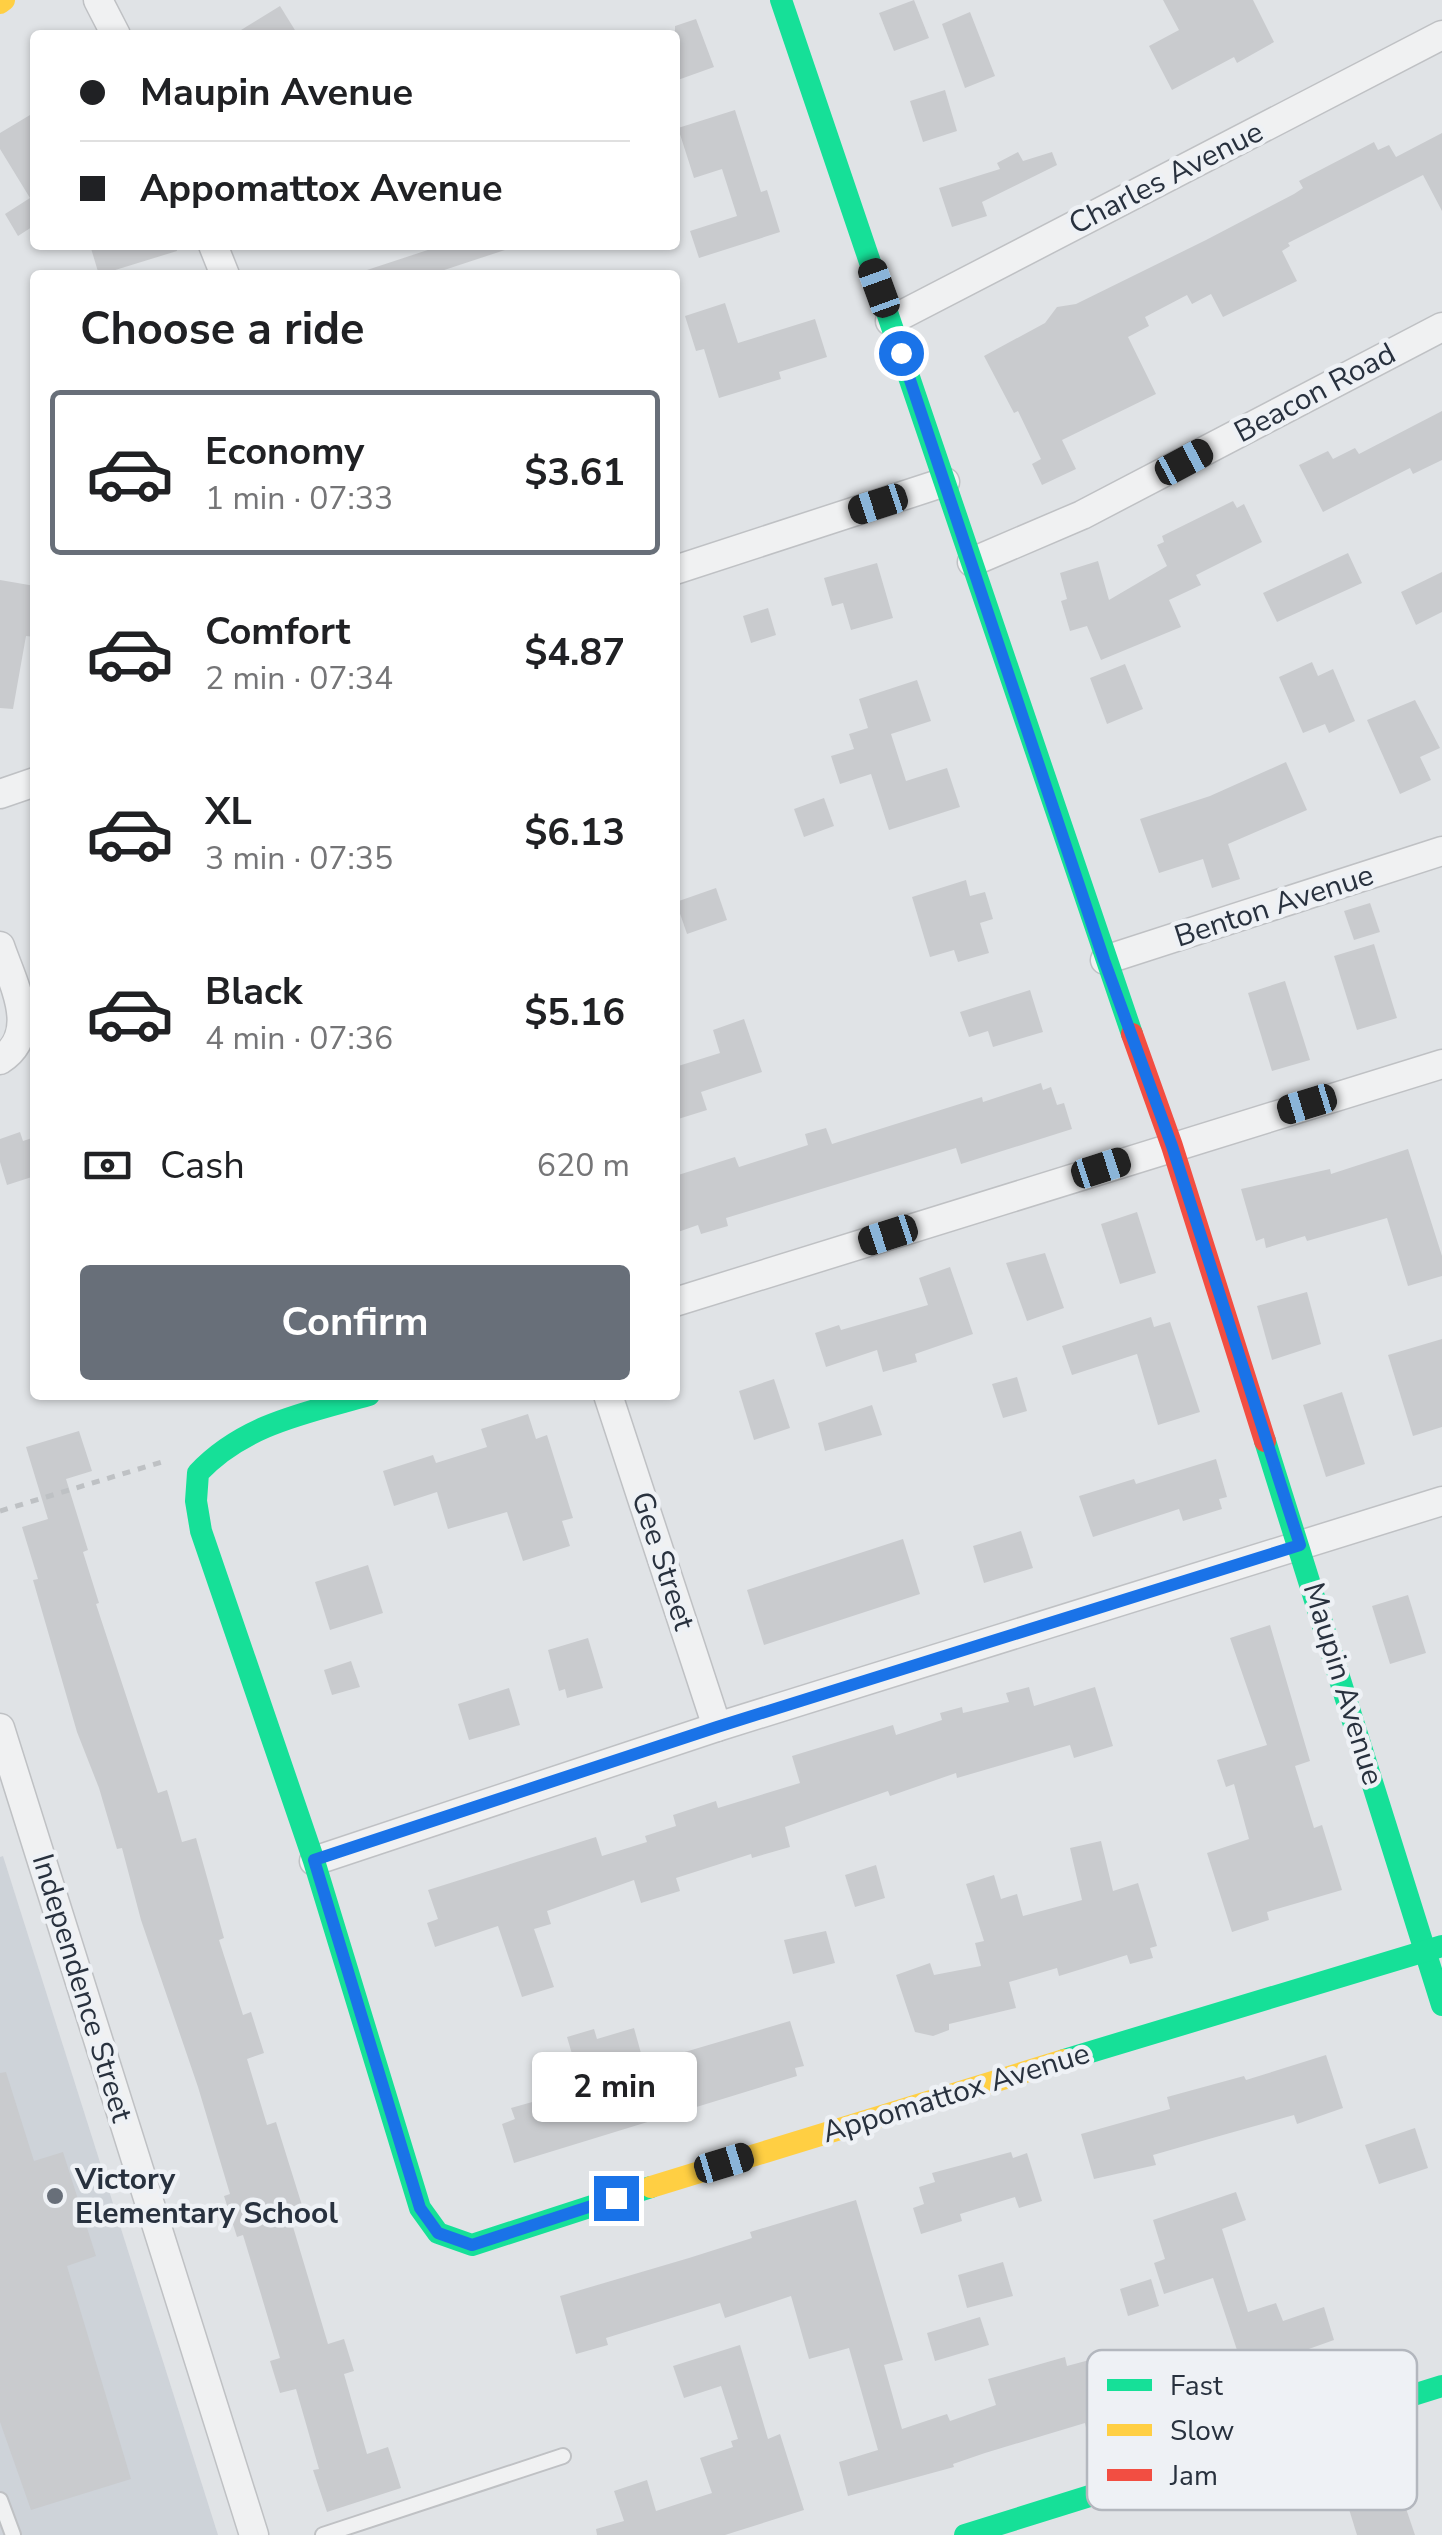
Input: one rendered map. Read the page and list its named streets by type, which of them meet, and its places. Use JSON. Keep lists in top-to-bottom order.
{
  "streets": {
    "street": [
      "Charles Avenue",
      "Beacon Road",
      "Benton Avenue",
      "Gee Street",
      "Maupin Avenue",
      "Independence Street",
      "Appomattox Avenue"
    ]
  },
  "crossings": [
    ["Charles Avenue", "Maupin Avenue"],
    ["Beacon Road", "Maupin Avenue"],
    ["Benton Avenue", "Maupin Avenue"],
    ["Maupin Avenue", "Appomattox Avenue"]
  ],
  "places": ["Victory Elementary School"],
  "legend": ["Fast", "Slow", "Jam"],
  "page": {
    "banner": ["Maupin Avenue", "Appomattox Avenue"],
    "heading": "Choose a ride",
    "list": [
      {
        "name": "Economy",
        "note": "1 min · 07:33",
        "value": "$3.61"
      },
      {
        "name": "Comfort",
        "note": "2 min · 07:34",
        "value": "$4.87"
      },
      {
        "name": "XL",
        "note": "3 min · 07:35",
        "value": "$6.13"
      },
      {
        "name": "Black",
        "note": "4 min · 07:36",
        "value": "$5.16"
      }
    ],
    "pay": ["Cash", "620 m"],
    "buttons": "Confirm",
    "bubble": "2 min"
  }
}
